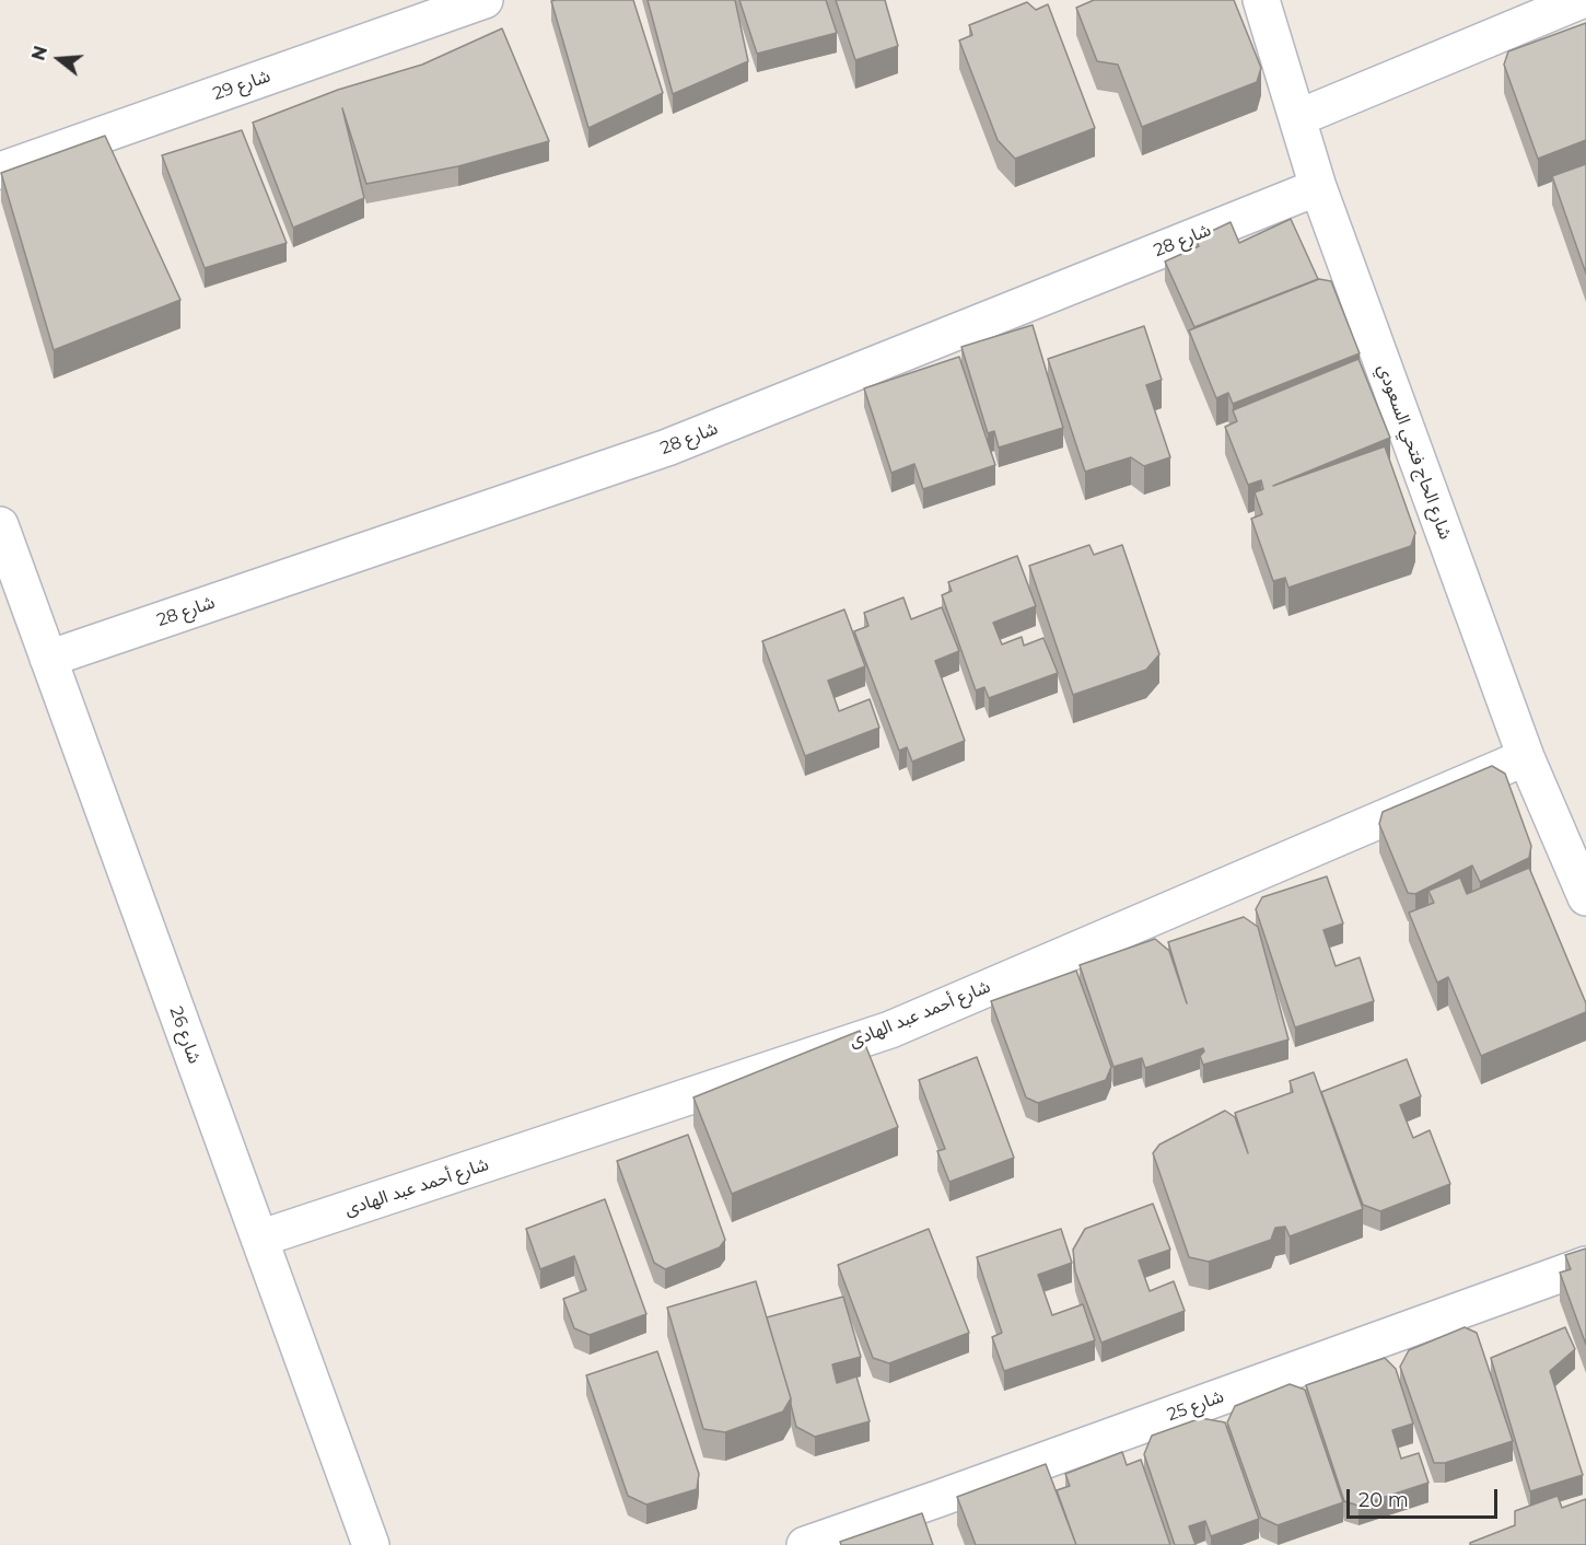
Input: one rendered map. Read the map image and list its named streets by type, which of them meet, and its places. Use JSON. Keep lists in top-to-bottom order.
{
  "streets": {
    "street": [
      "شارع 29",
      "شارع 28",
      "شارع الحاج فتحي السعودي",
      "شارع أحمد عبد الهادى",
      "شارع 26",
      "شارع 25"
    ]
  },
  "crossings": [
    ["شارع 28", "شارع الحاج فتحي السعودي"],
    ["شارع 28", "شارع 26"],
    ["شارع الحاج فتحي السعودي", "شارع أحمد عبد الهادى"],
    ["شارع أحمد عبد الهادى", "شارع 26"]
  ],
  "scale_bar": "20 m",
  "north": "left"
}
